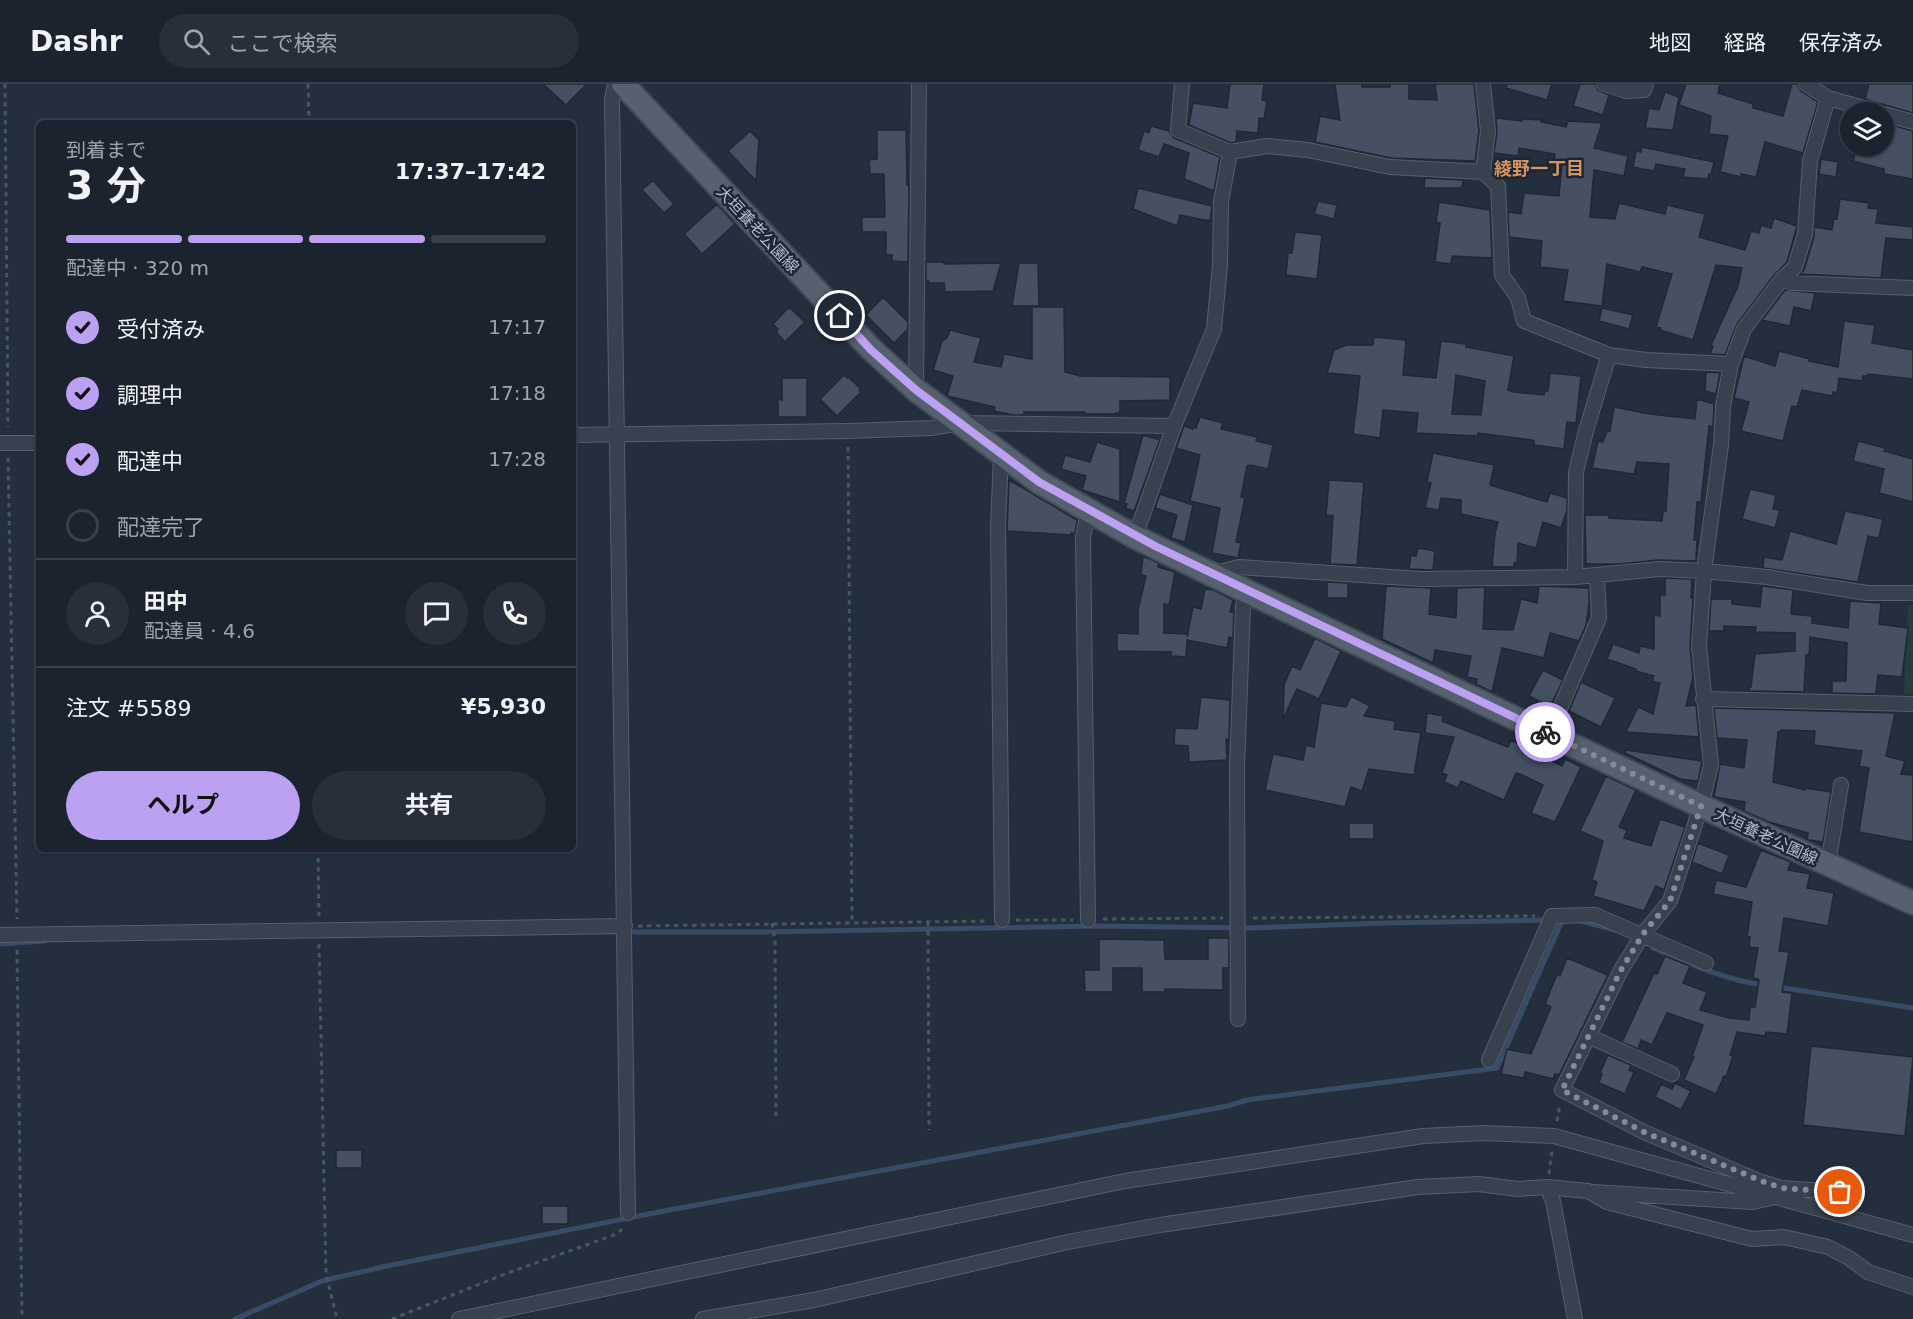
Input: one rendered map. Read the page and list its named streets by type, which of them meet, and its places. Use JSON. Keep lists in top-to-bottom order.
{
  "streets": {
    "main road": ["大垣養老公園線"]
  },
  "districts": ["綾野一丁目"],
  "page": {
    "header": "Dashr",
    "search": "ここで検索",
    "nav": ["地図", "経路", "保存済み"],
    "heading": ["3 分", "到着まで", "17:37–17:42"],
    "panel": [
      "田中",
      "配達員 · 4.6",
      "注文 #5589",
      "¥5,930"
    ],
    "bar": "配達中 · 320 m",
    "list": [
      ["受付済み", "17:17"],
      ["調理中", "17:18"],
      ["配達中", "17:28"],
      "配達完了"
    ],
    "buttons": ["ヘルプ", "共有"]
  }
}
